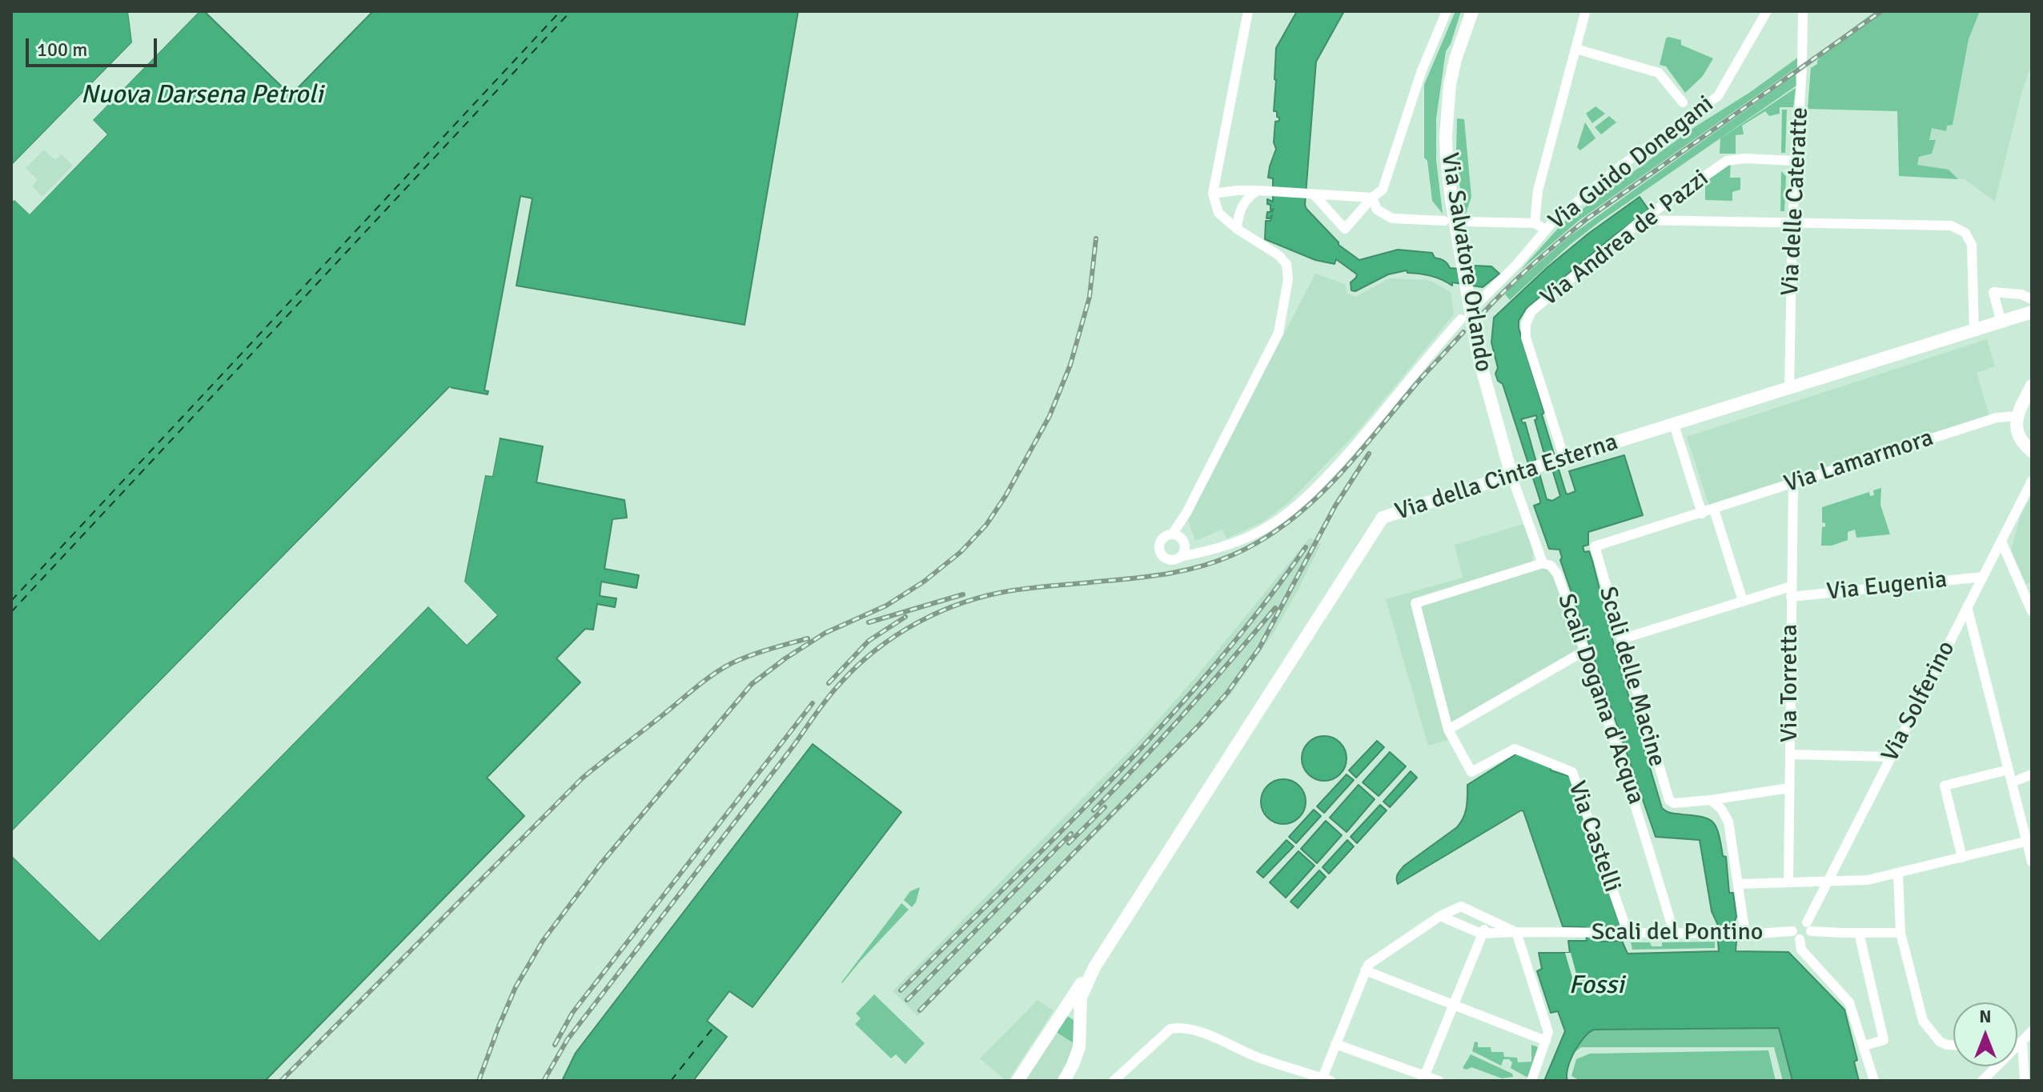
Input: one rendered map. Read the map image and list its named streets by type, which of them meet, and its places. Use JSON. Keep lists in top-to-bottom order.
{
  "streets": {
    "main road": ["Via Salvatore Orlando", "Via della Cinta Esterna"],
    "street": [
      "Via Guido Donegani",
      "Via delle Cateratte",
      "Via Andrea de' Pazzi",
      "Via Lamarmora",
      "Via Eugenia",
      "Scali delle Macine",
      "Via Torretta",
      "Scali Dogana d'Acqua",
      "Via Solferino",
      "Via Castelli",
      "Scali del Pontino"
    ]
  },
  "crossings": [
    ["Via delle Cateratte", "Via Andrea de' Pazzi"],
    ["Via delle Cateratte", "Via della Cinta Esterna"],
    ["Via Andrea de' Pazzi", "Via della Cinta Esterna"],
    ["Via Salvatore Orlando", "Via della Cinta Esterna"],
    ["Via Salvatore Orlando", "Scali Dogana d'Acqua"],
    ["Via Lamarmora", "Scali delle Macine"],
    ["Via Lamarmora", "Via Torretta"],
    ["Via della Cinta Esterna", "Scali Dogana d'Acqua"],
    ["Via Eugenia", "Scali delle Macine"],
    ["Via Eugenia", "Via Torretta"],
    ["Via Eugenia", "Via Solferino"],
    ["Scali Dogana d'Acqua", "Scali del Pontino"],
    ["Via Castelli", "Scali del Pontino"]
  ],
  "water": ["Nuova Darsena Petroli", "Fossi"],
  "scale_bar": "100 m",
  "north": "top"
}
